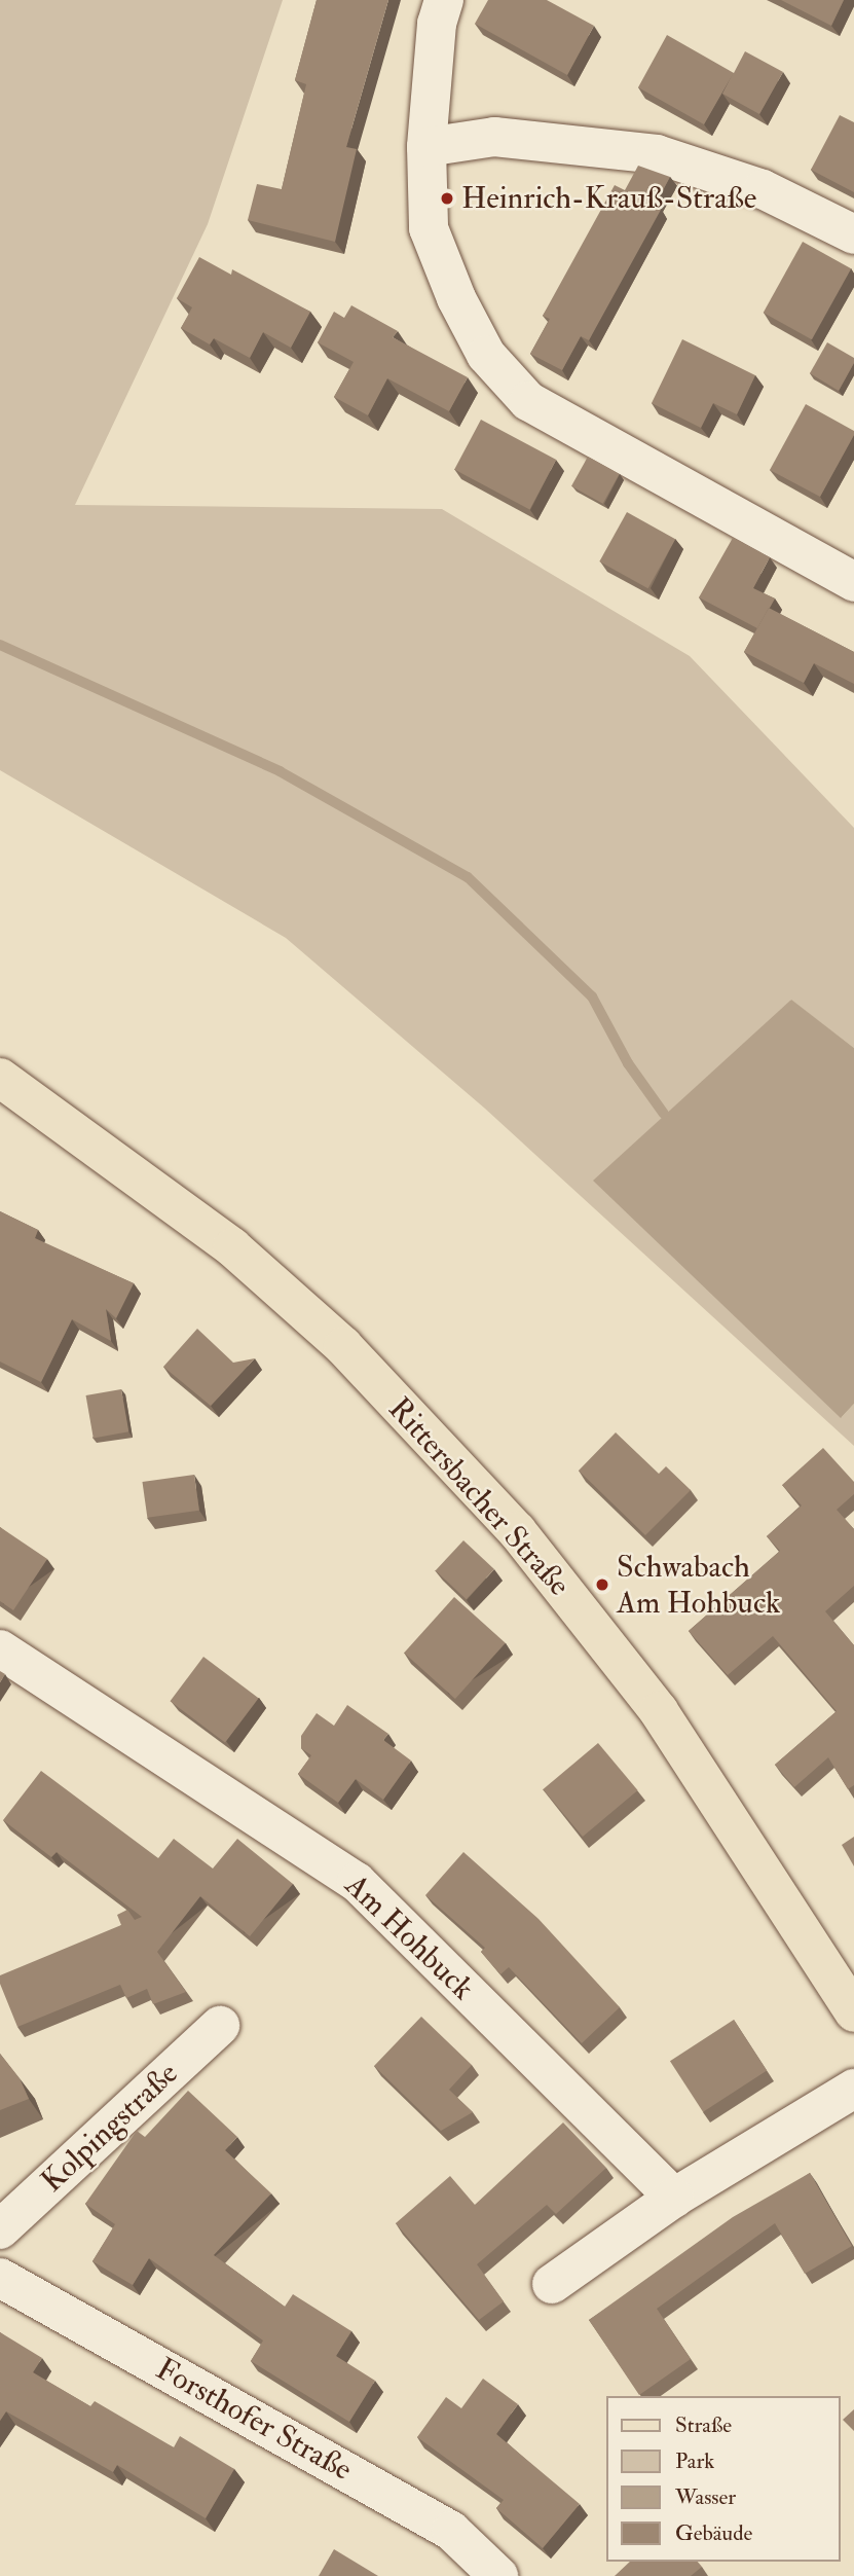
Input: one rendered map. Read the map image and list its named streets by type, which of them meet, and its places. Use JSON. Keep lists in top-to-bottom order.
{
  "streets": {
    "main road": ["Rittersbacher Straße"],
    "street": ["Am Hohbuck", "Kolpingstraße", "Forsthofer Straße"]
  },
  "places": ["Heinrich-Krauß-Straße", "Schwabach Am Hohbuck"],
  "legend": [
    "Straße",
    "Park",
    "Wasser",
    "Gebäude"
  ]
}
